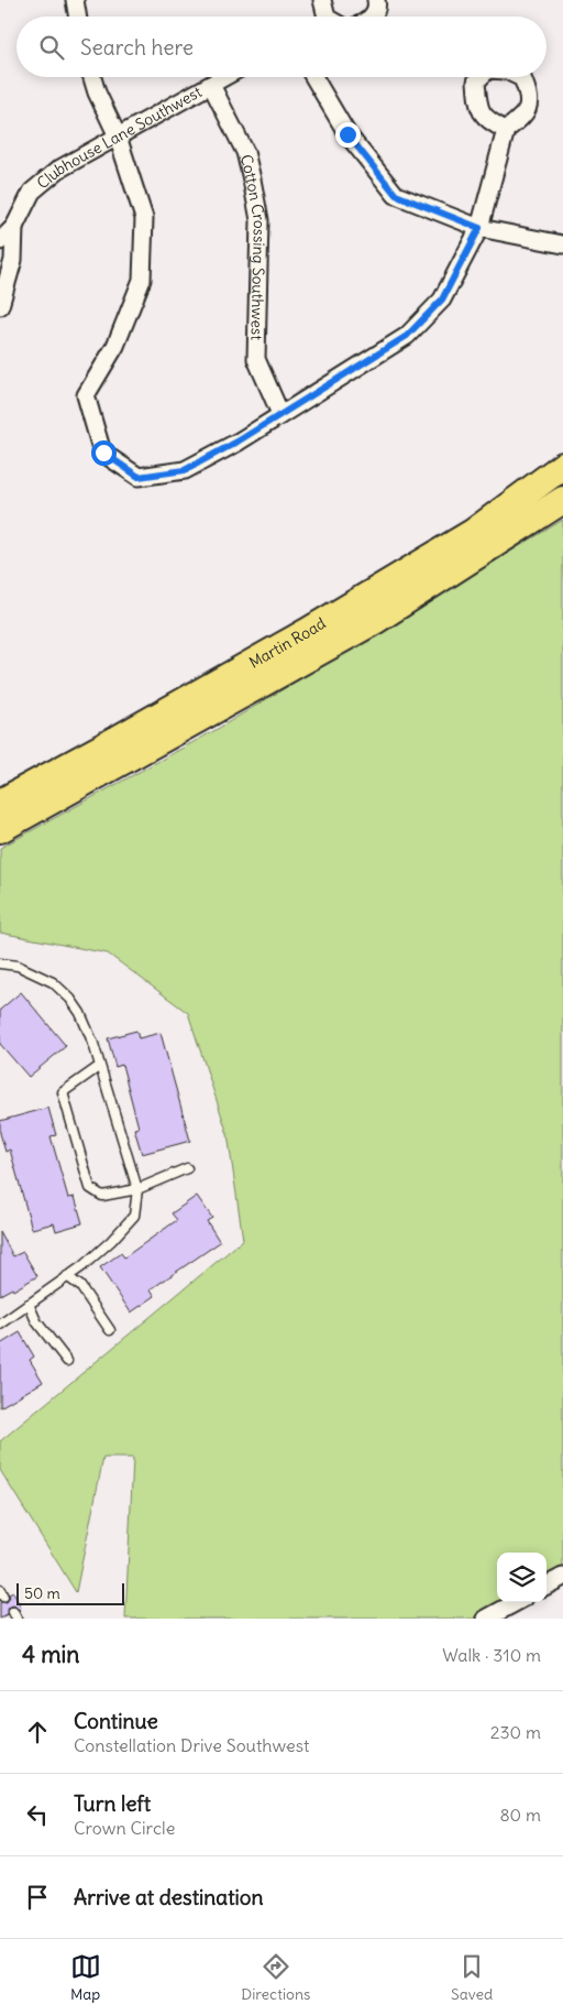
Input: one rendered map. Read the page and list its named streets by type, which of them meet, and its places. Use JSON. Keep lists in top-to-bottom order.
{
  "streets": {
    "main road": ["Martin Road"],
    "street": ["Clubhouse Lane Southwest", "Cotton Crossing Southwest"]
  },
  "crossings": [
    ["Clubhouse Lane Southwest", "Cotton Crossing Southwest"]
  ],
  "scale_bar": "50 m",
  "page": {
    "search": "Search here",
    "scale": "50 m",
    "heading": ["4 min", "Walk · 310 m"],
    "list": [
      ["Continue", "Constellation Drive Southwest", "230 m"],
      ["Turn left", "Crown Circle", "80 m"],
      "Arrive at destination"
    ],
    "nav": ["Map", "Directions", "Saved"]
  }
}
